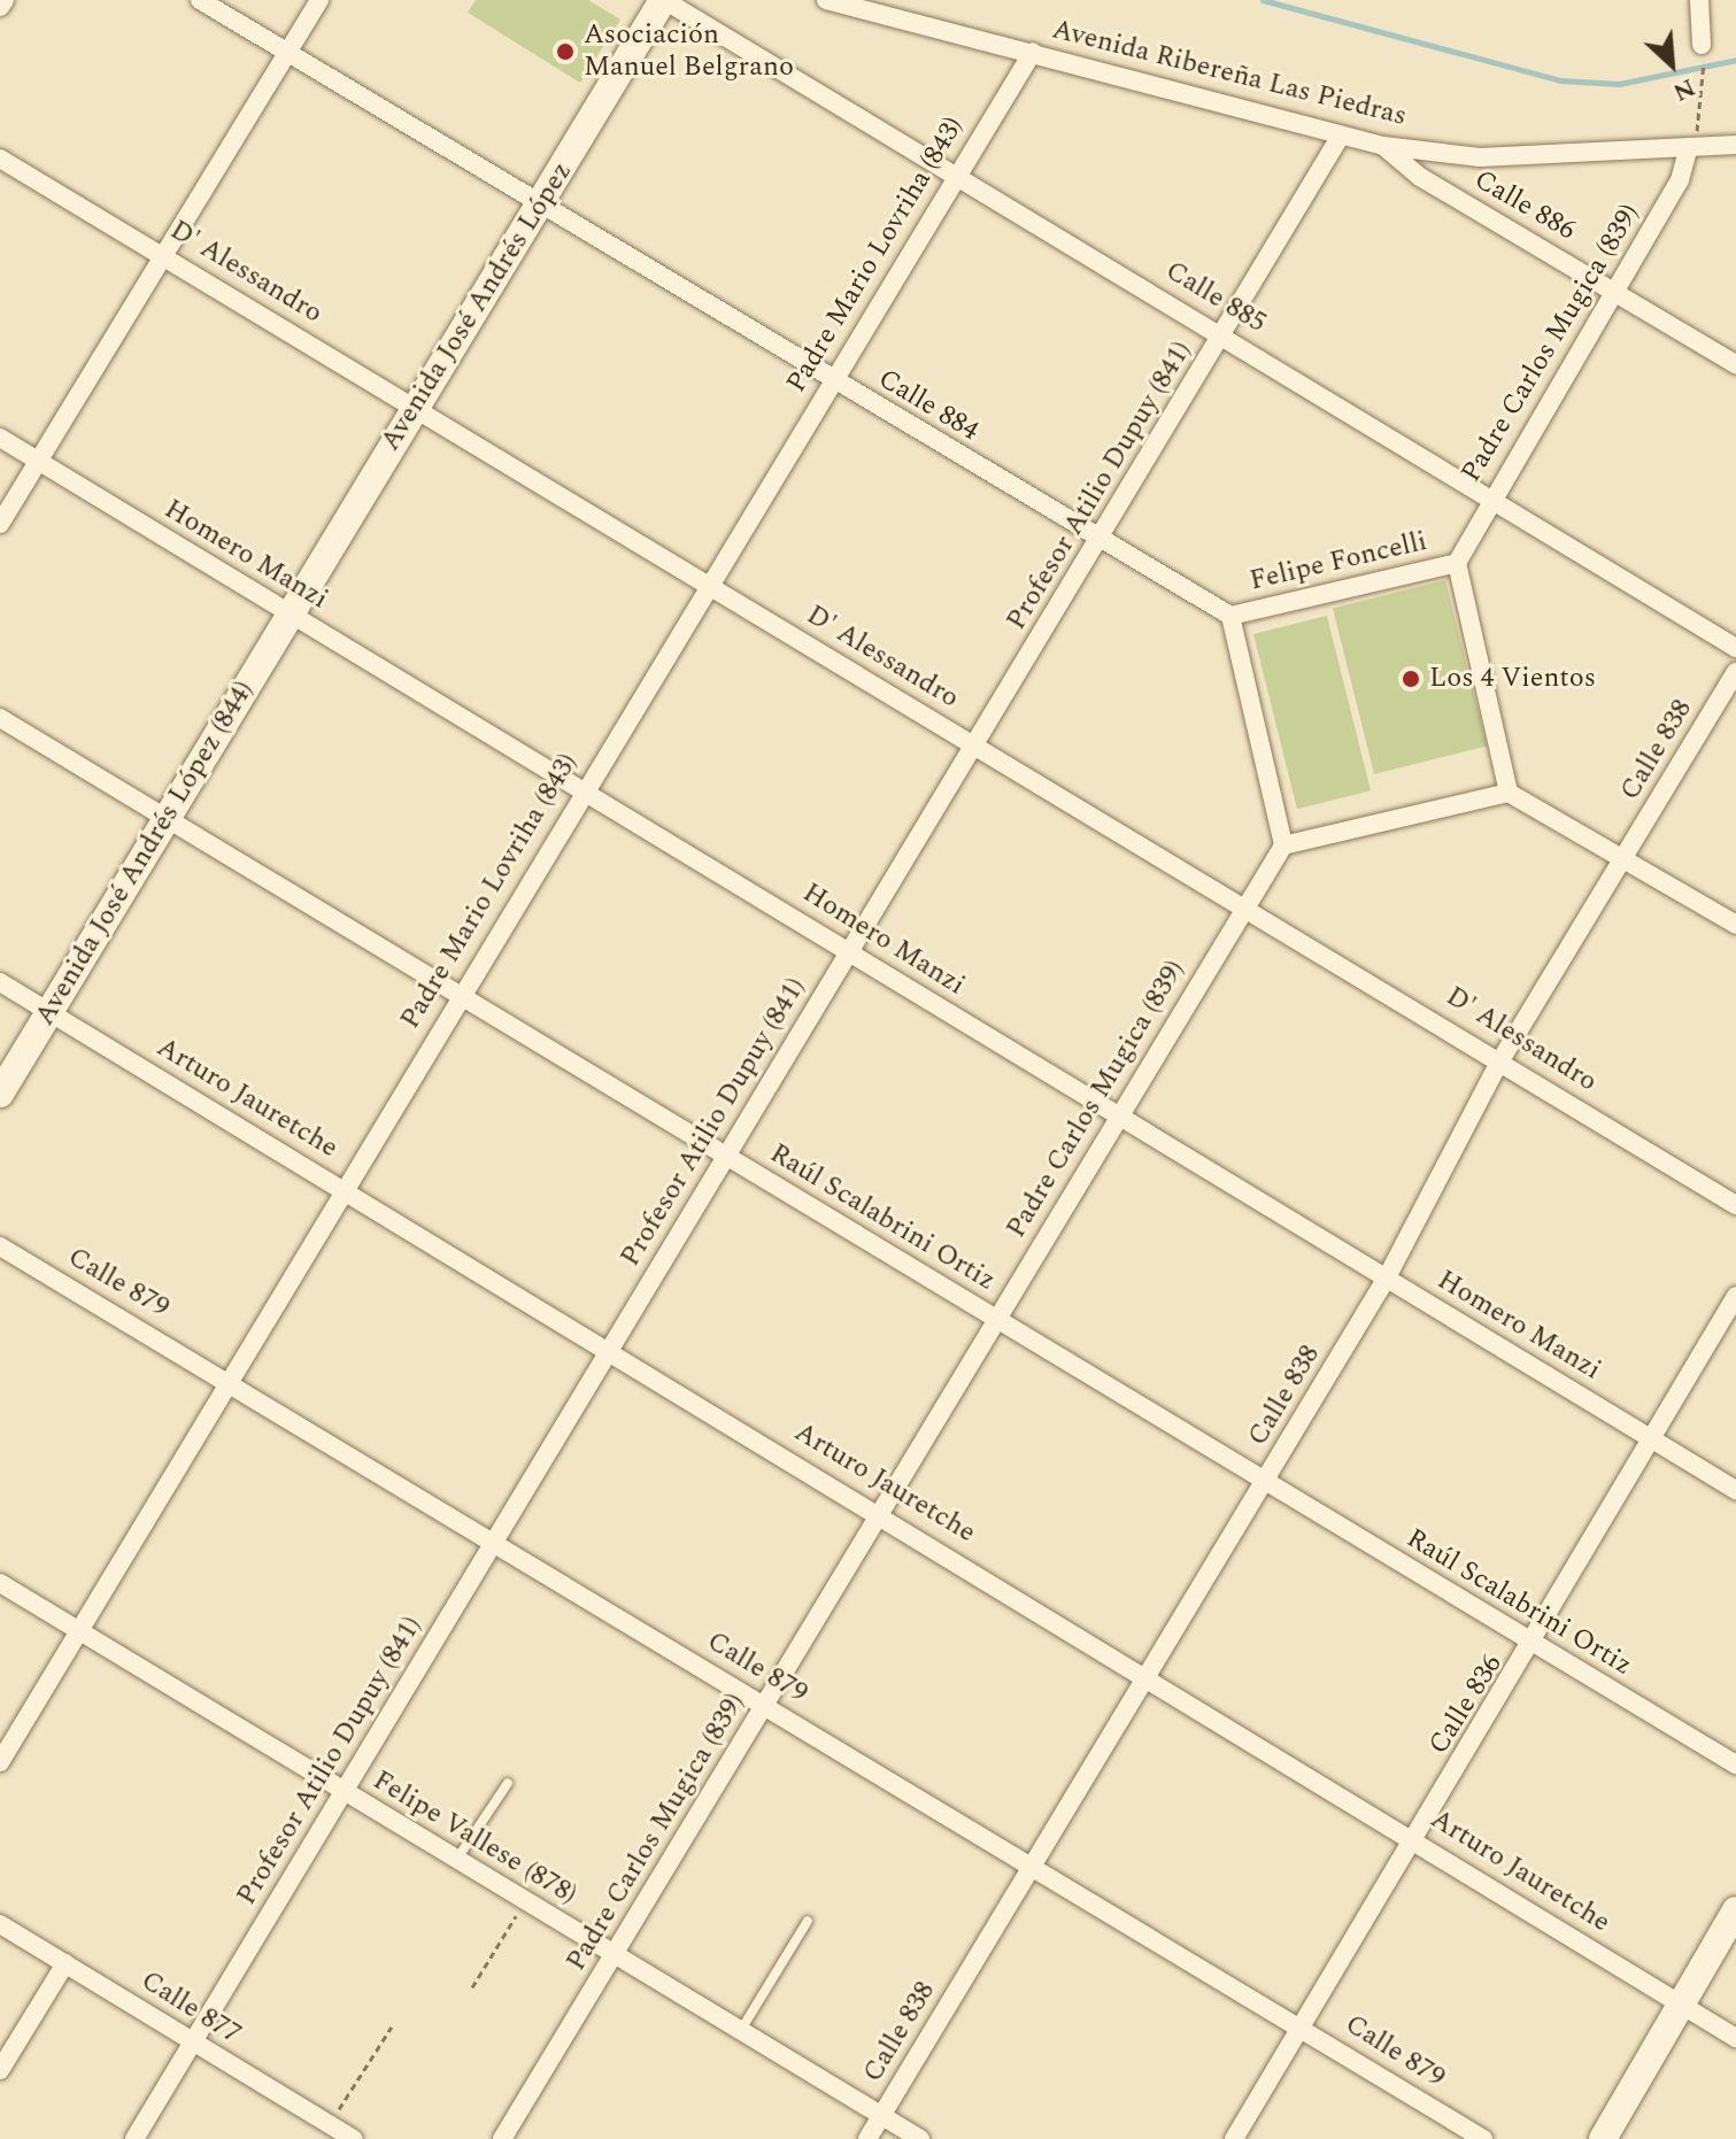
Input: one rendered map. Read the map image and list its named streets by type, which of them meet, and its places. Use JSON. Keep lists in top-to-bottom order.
{
  "streets": {
    "main road": ["Avenida José Andrés López", "Avenida José Andrés López (844)"],
    "street": [
      "Avenida Ribereña Las Piedras",
      "Calle 886",
      "Padre Mario Lovriha (843)",
      "D' Alessandro",
      "Calle 885",
      "Padre Carlos Mugica (839)",
      "Calle 884",
      "Profesor Atilio Dupuy (841)",
      "Homero Manzi",
      "Felipe Foncelli",
      "Calle 838",
      "Arturo Jauretche",
      "Raúl Scalabrini Ortiz",
      "Calle 879",
      "Calle 836",
      "Felipe Vallese (878)",
      "Calle 877"
    ]
  },
  "crossings": [
    ["Avenida Ribereña Las Piedras", "Calle 886"],
    ["Avenida Ribereña Las Piedras", "Padre Mario Lovriha (843)"],
    ["Avenida Ribereña Las Piedras", "Padre Carlos Mugica (839)"],
    ["Avenida Ribereña Las Piedras", "Profesor Atilio Dupuy (841)"],
    ["Calle 886", "Padre Carlos Mugica (839)"],
    ["Padre Mario Lovriha (843)", "D' Alessandro"],
    ["Padre Mario Lovriha (843)", "Calle 885"],
    ["Padre Mario Lovriha (843)", "Calle 884"],
    ["Padre Mario Lovriha (843)", "Homero Manzi"],
    ["Padre Mario Lovriha (843)", "Arturo Jauretche"],
    ["Padre Mario Lovriha (843)", "Raúl Scalabrini Ortiz"],
    ["Padre Mario Lovriha (843)", "Calle 879"],
    ["Padre Mario Lovriha (843)", "Felipe Vallese (878)"],
    ["D' Alessandro", "Avenida José Andrés López"],
    ["D' Alessandro", "Padre Carlos Mugica (839)"],
    ["D' Alessandro", "Profesor Atilio Dupuy (841)"],
    ["D' Alessandro", "Calle 838"],
    ["Calle 885", "Avenida José Andrés López"],
    ["Calle 885", "Padre Carlos Mugica (839)"],
    ["Calle 885", "Profesor Atilio Dupuy (841)"],
    ["Avenida José Andrés López", "Calle 884"],
    ["Avenida José Andrés López", "Homero Manzi"],
    ["Avenida José Andrés López", "Avenida José Andrés López (844)"],
    ["Padre Carlos Mugica (839)", "Homero Manzi"],
    ["Padre Carlos Mugica (839)", "Felipe Foncelli"],
    ["Padre Carlos Mugica (839)", "Arturo Jauretche"],
    ["Padre Carlos Mugica (839)", "Raúl Scalabrini Ortiz"],
    ["Padre Carlos Mugica (839)", "Calle 879"],
    ["Padre Carlos Mugica (839)", "Felipe Vallese (878)"],
    ["Calle 884", "Profesor Atilio Dupuy (841)"],
    ["Calle 884", "Felipe Foncelli"],
    ["Profesor Atilio Dupuy (841)", "Homero Manzi"],
    ["Profesor Atilio Dupuy (841)", "Arturo Jauretche"],
    ["Profesor Atilio Dupuy (841)", "Raúl Scalabrini Ortiz"],
    ["Profesor Atilio Dupuy (841)", "Calle 879"],
    ["Profesor Atilio Dupuy (841)", "Felipe Vallese (878)"],
    ["Profesor Atilio Dupuy (841)", "Calle 877"],
    ["Homero Manzi", "Calle 838"],
    ["Homero Manzi", "Avenida José Andrés López (844)"],
    ["Homero Manzi", "Calle 836"],
    ["Calle 838", "Arturo Jauretche"],
    ["Calle 838", "Raúl Scalabrini Ortiz"],
    ["Calle 838", "Calle 879"],
    ["Calle 838", "Felipe Vallese (878)"],
    ["Avenida José Andrés López (844)", "Arturo Jauretche"],
    ["Avenida José Andrés López (844)", "Raúl Scalabrini Ortiz"],
    ["Arturo Jauretche", "Calle 836"],
    ["Raúl Scalabrini Ortiz", "Calle 836"],
    ["Calle 879", "Calle 836"]
  ],
  "places": ["Asociación Manuel Belgrano", "Los 4 Vientos"],
  "north": "bottom right"
}
